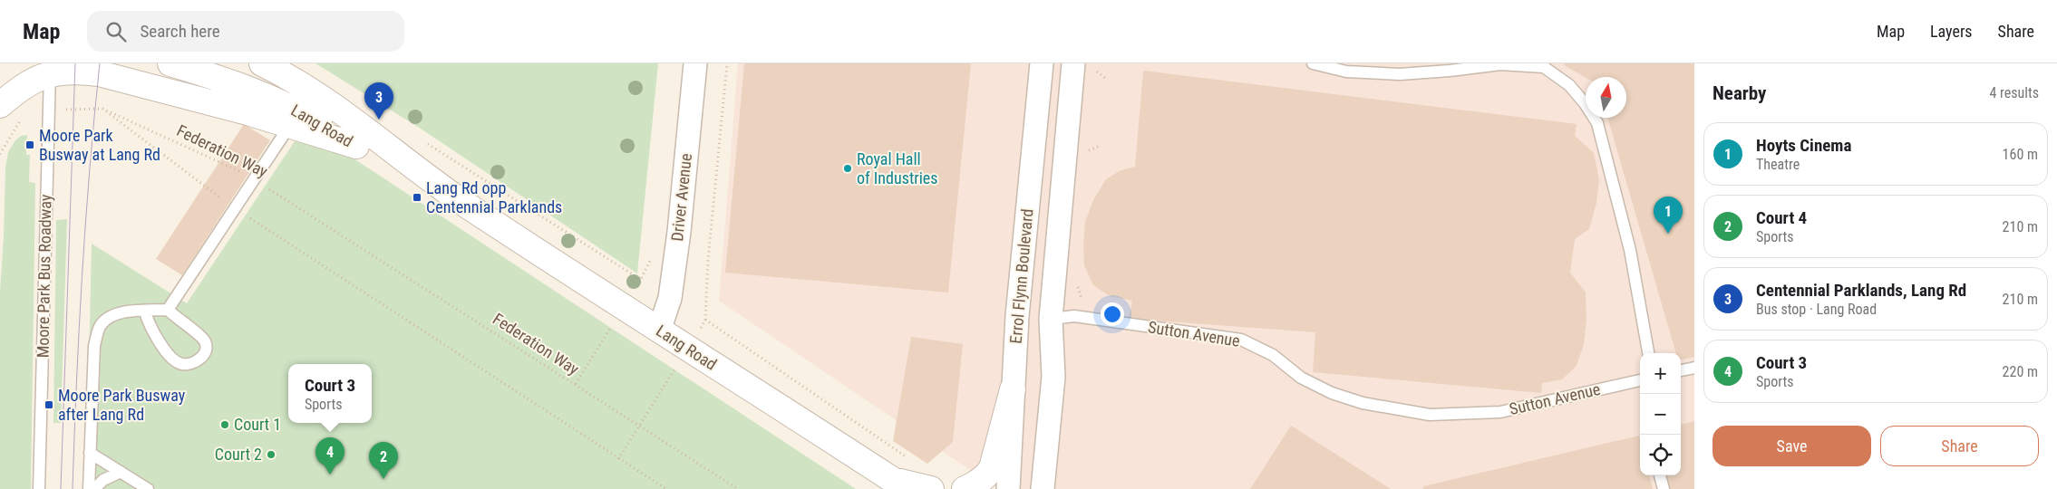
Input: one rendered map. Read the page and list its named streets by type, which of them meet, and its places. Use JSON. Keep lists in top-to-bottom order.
{
  "streets": {
    "street": ["Lang Road", "Driver Avenue", "Errol Flynn Boulevard"],
    "lane": ["Moore Park Bus Roadway", "Sutton Avenue"],
    "path": ["Federation Way"]
  },
  "crossings": [
    ["Lang Road", "Driver Avenue"],
    ["Errol Flynn Boulevard", "Sutton Avenue"]
  ],
  "places": {
    "transit": ["Moore Park Busway at Lang Rd", "Lang Rd opp Centennial Parklands", "Moore Park Busway after Lang Rd"],
    "other": ["Royal Hall of Industries", "Court 1", "Court 2"]
  },
  "north": "top",
  "page": {
    "header": "Map",
    "search": "Search here",
    "nav": ["Map", "Layers", "Share"],
    "heading": ["Nearby", "4 results"],
    "pins": [
      "3",
      "1",
      "4",
      "2"
    ],
    "list": [
      {
        "mark": "1",
        "name": "Hoyts Cinema",
        "note": "Theatre",
        "value": "160 m"
      },
      {
        "mark": "2",
        "name": "Court 4",
        "note": "Sports",
        "value": "210 m"
      },
      {
        "mark": "3",
        "name": "Centennial Parklands, Lang Rd",
        "note": "Bus stop · Lang Road",
        "value": "210 m"
      },
      {
        "mark": "4",
        "name": "Court 3",
        "note": "Sports",
        "value": "220 m"
      }
    ],
    "map_buttons": ["+", "−"],
    "popup": ["Court 3", "Sports"],
    "buttons": ["Save", "Share"]
  }
}
